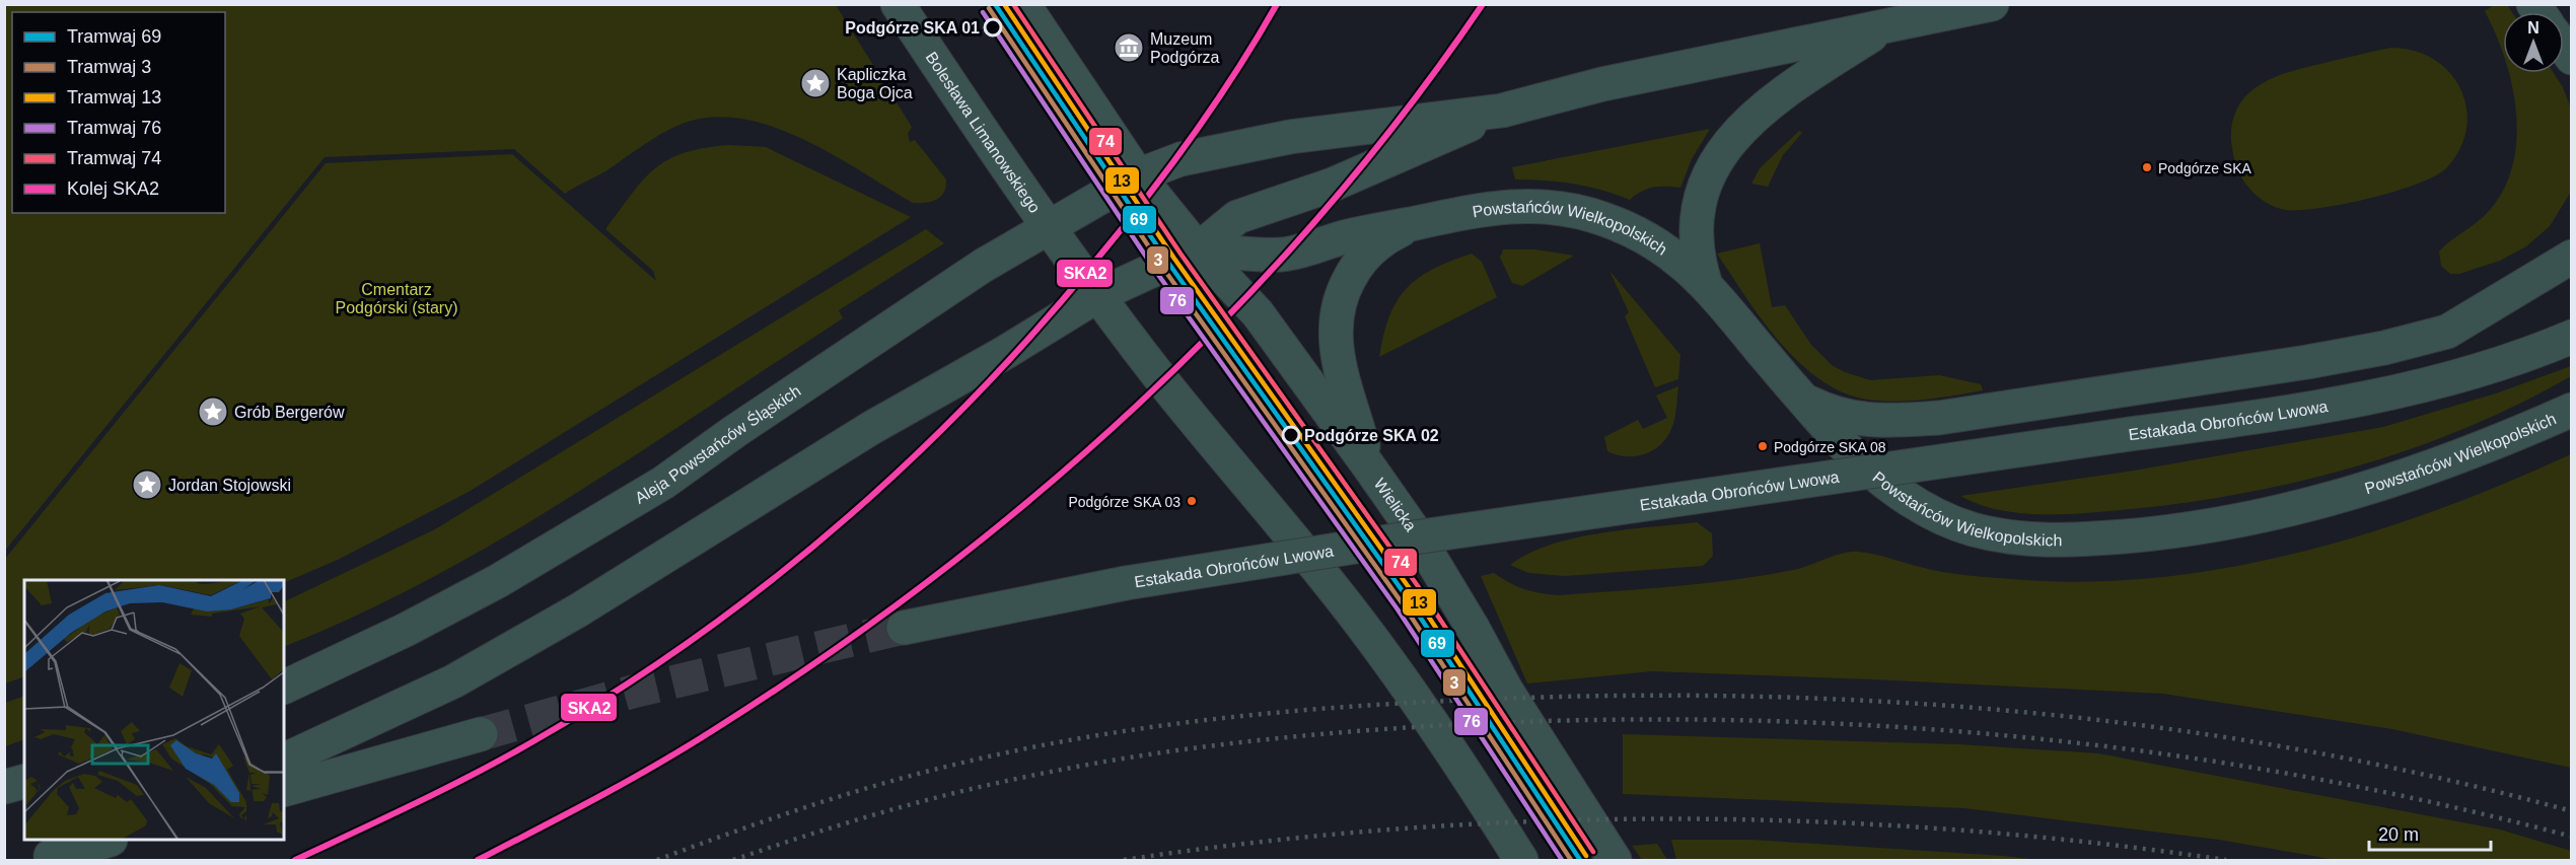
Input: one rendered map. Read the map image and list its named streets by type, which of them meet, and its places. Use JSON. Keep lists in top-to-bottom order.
{
  "streets": {
    "main road": [
      "Bolesława Limanowskiego",
      "Powstańców Wielkopolskich",
      "Estakada Obrońców Lwowa",
      "Aleja Powstańców Śląskich",
      "Wielicka"
    ]
  },
  "crossings": [
    ["Bolesława Limanowskiego", "Aleja Powstańców Śląskich"],
    ["Powstańców Wielkopolskich", "Aleja Powstańców Śląskich"],
    ["Powstańców Wielkopolskich", "Wielicka"],
    ["Aleja Powstańców Śląskich", "Wielicka"]
  ],
  "parks": ["Cmentarz Podgórski (stary)"],
  "places": {
    "other": [
      "Podgórze SKA 01",
      "Podgórze SKA",
      "Podgórze SKA 02",
      "Podgórze SKA 08",
      "Podgórze SKA 03"
    ],
    "museum": ["Muzeum Podgórza"],
    "place": ["Kapliczka Boga Ojca", "Grób Bergerów", "Jordan Stojowski"]
  },
  "lines": [
    "tram line 69",
    "tram line 13",
    "tram line 74",
    "rail line SKA2",
    "tram line 3",
    "tram line 76"
  ],
  "legend": [
    "Tramwaj 69",
    "Tramwaj 3",
    "Tramwaj 13",
    "Tramwaj 76",
    "Tramwaj 74",
    "Kolej SKA2"
  ],
  "scale_bar": "20 m",
  "north": "top"
}
